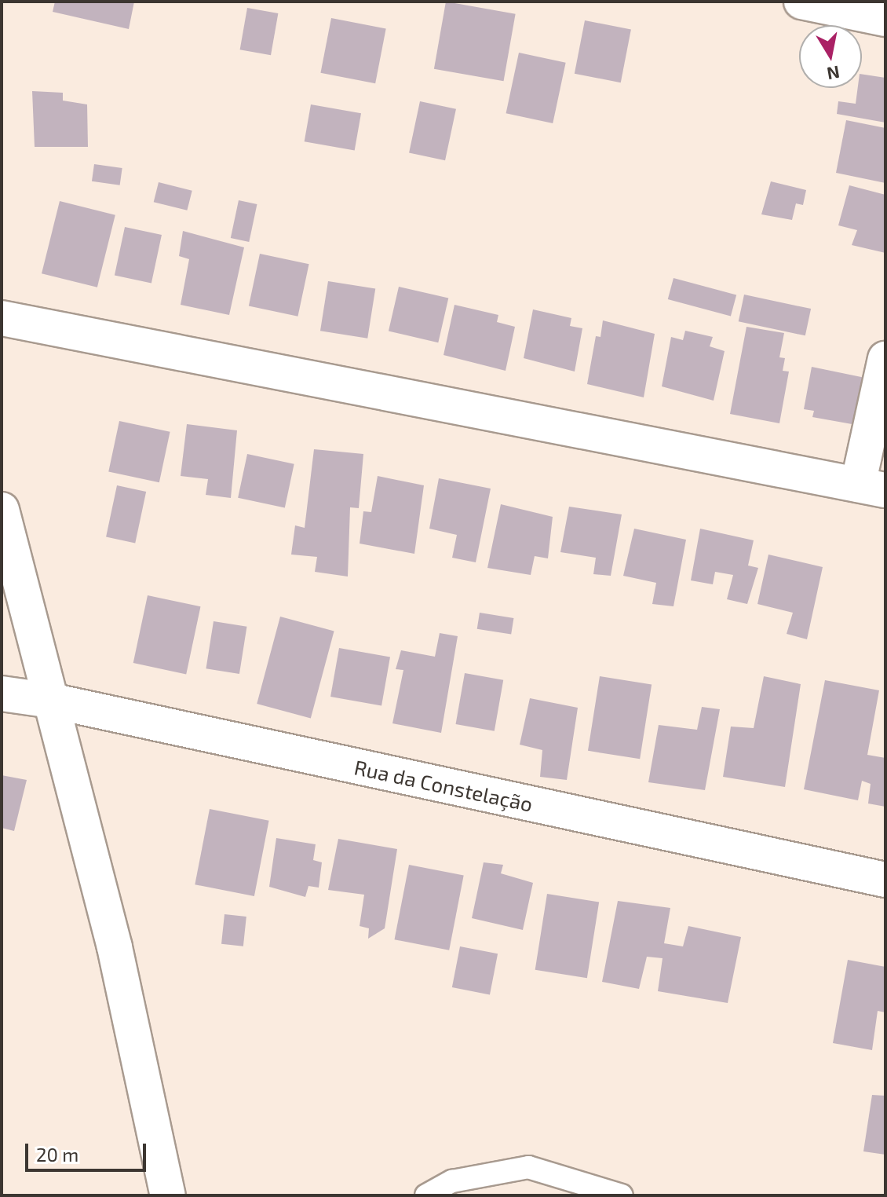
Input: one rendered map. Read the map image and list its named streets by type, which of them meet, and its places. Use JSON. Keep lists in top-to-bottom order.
{
  "streets": {
    "street": ["Rua da Constelação"]
  },
  "scale_bar": "20 m",
  "north": "bottom"
}
